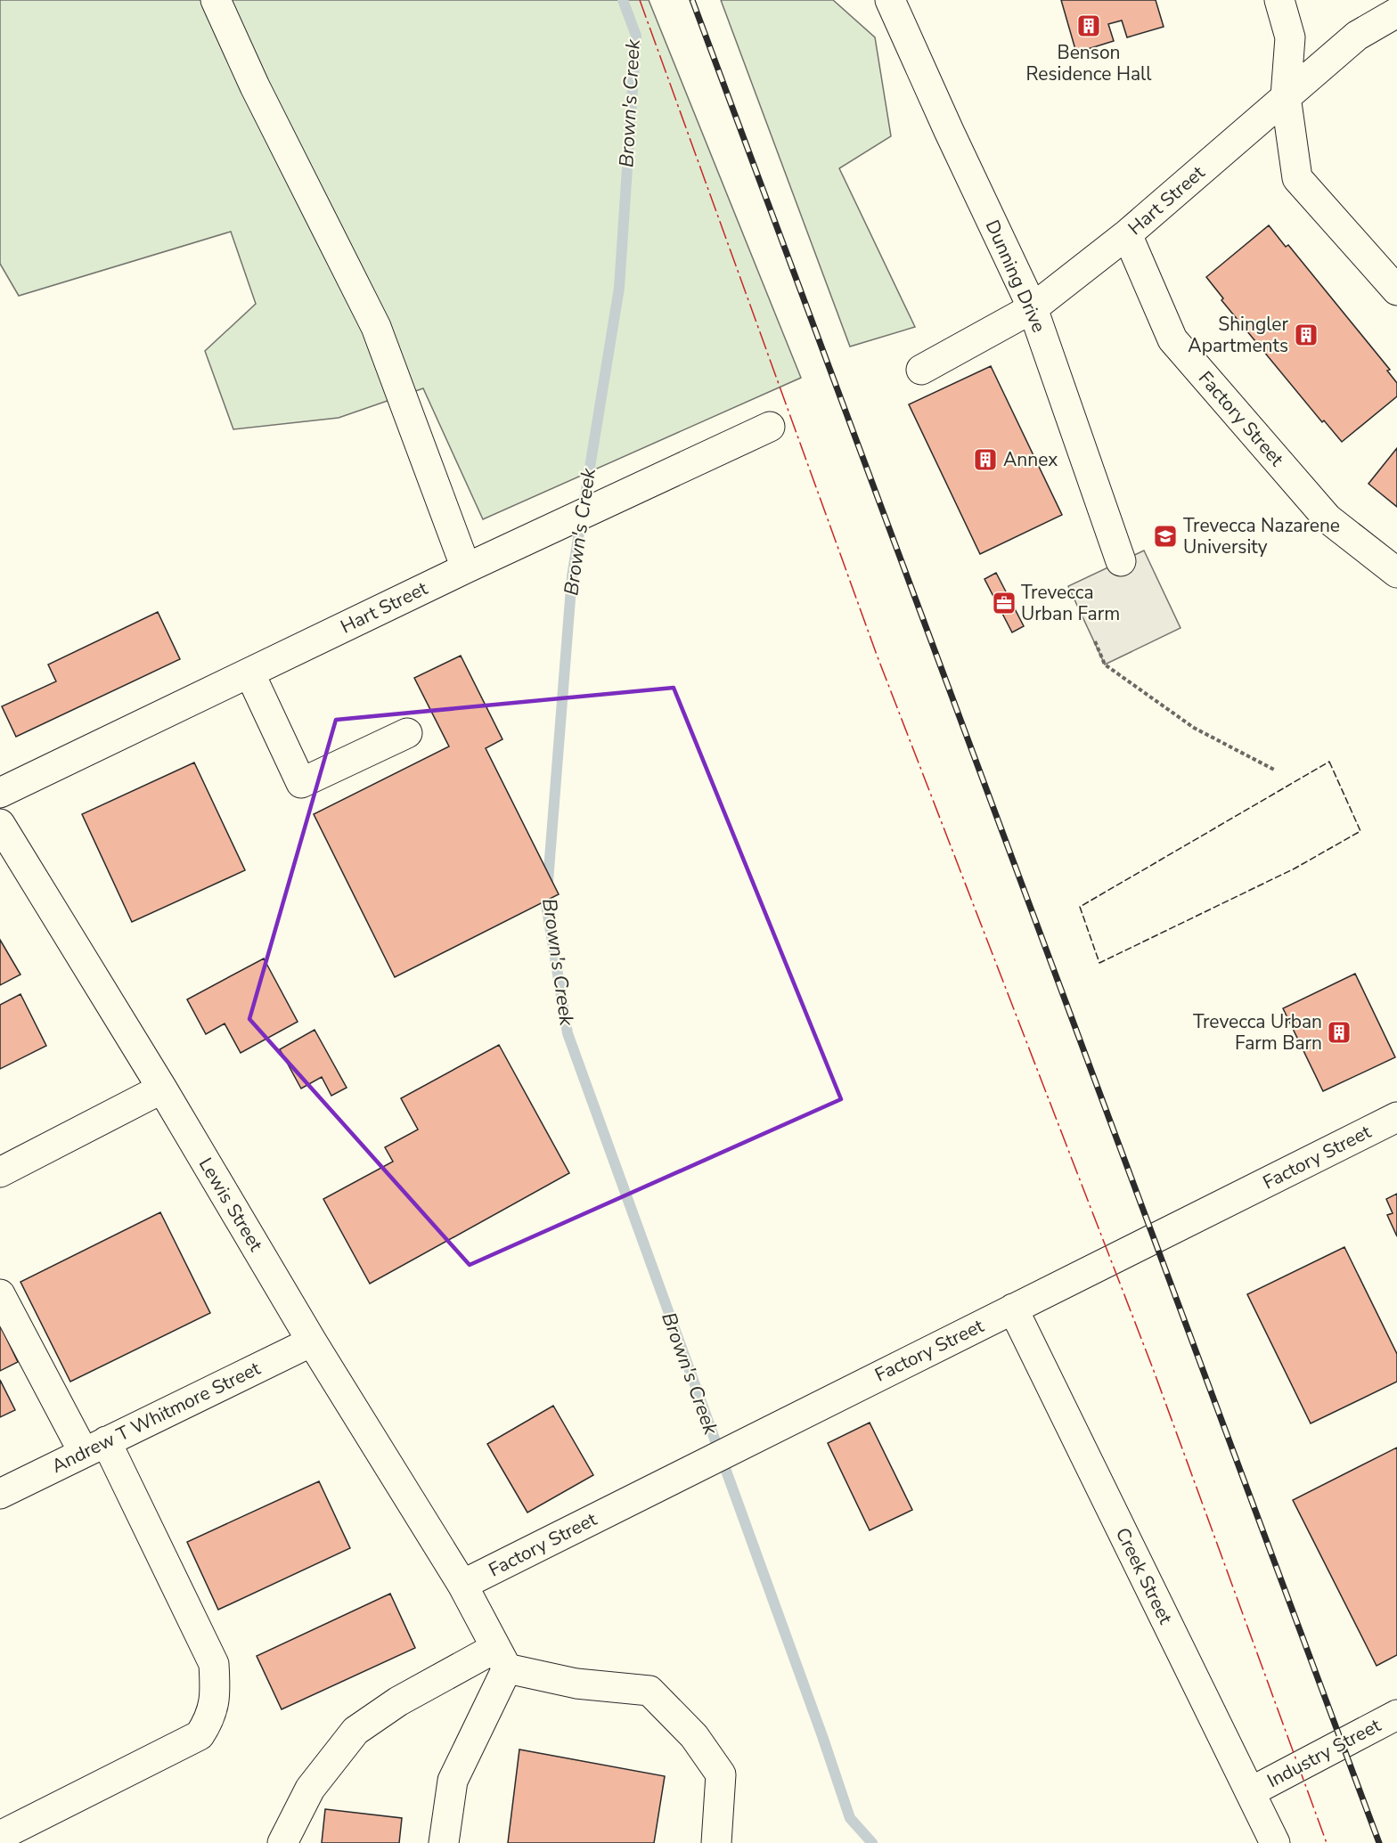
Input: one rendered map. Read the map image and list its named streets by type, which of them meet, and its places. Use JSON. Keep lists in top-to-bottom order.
{
  "streets": {
    "street": [
      "Hart Street",
      "Dunning Drive",
      "Factory Street",
      "Lewis Street",
      "Andrew T Whitmore Street",
      "Creek Street",
      "Industry Street"
    ]
  },
  "crossings": [
    ["Hart Street", "Dunning Drive"],
    ["Hart Street", "Factory Street"],
    ["Factory Street", "Lewis Street"],
    ["Factory Street", "Creek Street"],
    ["Lewis Street", "Andrew T Whitmore Street"],
    ["Creek Street", "Industry Street"]
  ],
  "water": ["Brown's Creek"],
  "places": {
    "building": [
      "Benson Residence Hall",
      "Shingler Apartments",
      "Annex",
      "Trevecca Urban Farm Barn"
    ],
    "school or university": ["Trevecca Nazarene University"],
    "office": ["Trevecca Urban Farm"]
  }
}
